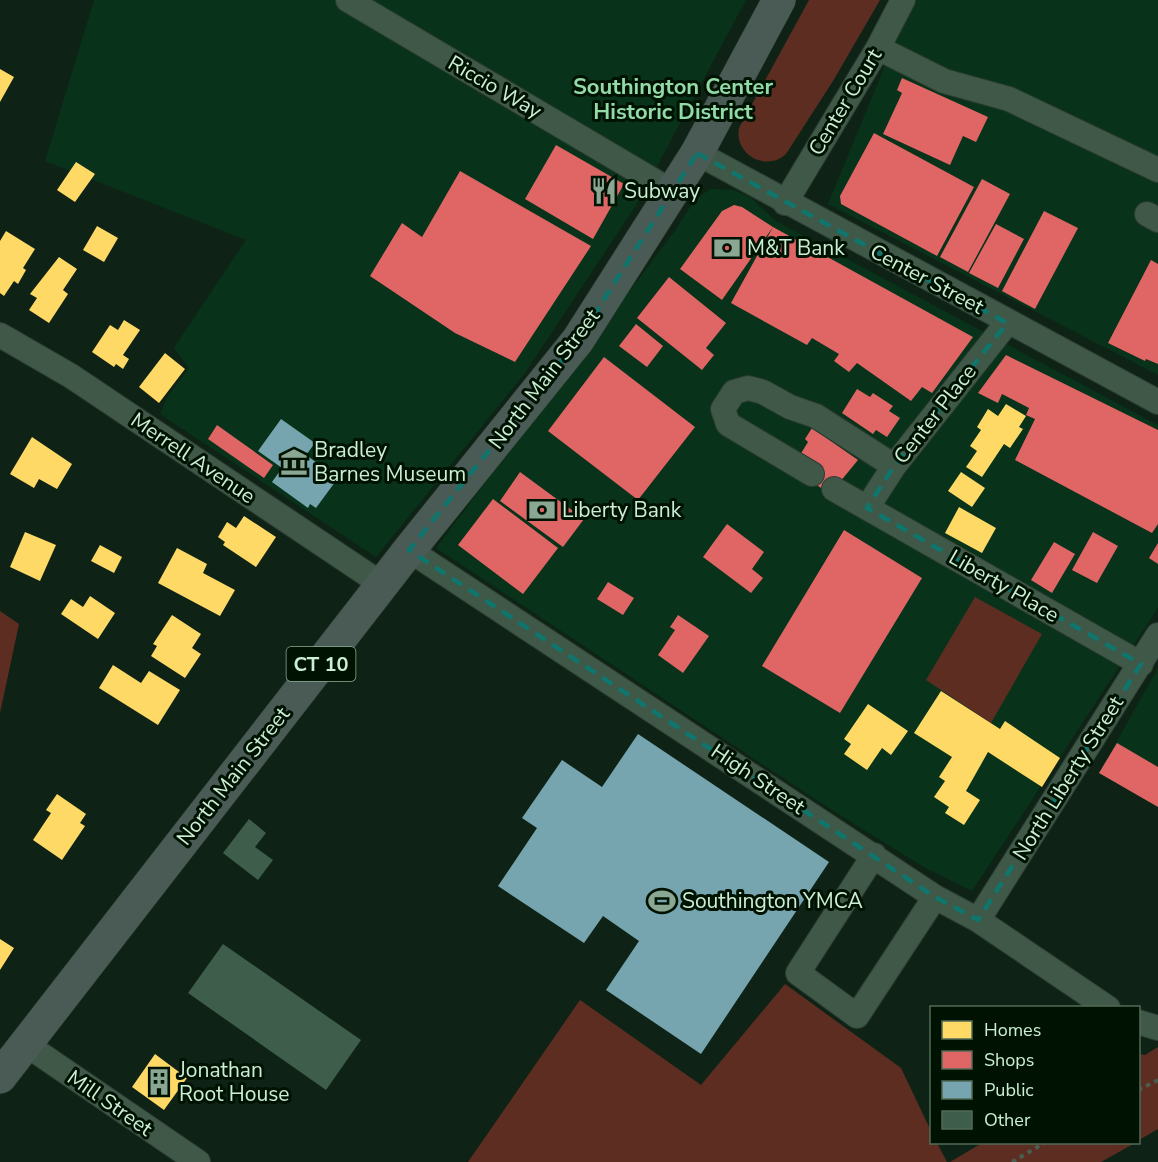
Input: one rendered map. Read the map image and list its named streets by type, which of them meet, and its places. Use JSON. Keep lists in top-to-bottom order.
{
  "streets": {
    "highway": ["North Main Street", "CT 10"],
    "street": [
      "Riccio Way",
      "Center Court",
      "Center Street",
      "Center Place",
      "Merrell Avenue",
      "Liberty Place",
      "North Liberty Street",
      "High Street",
      "Mill Street"
    ]
  },
  "crossings": [
    ["Riccio Way", "North Main Street"],
    ["Center Court", "Center Street"],
    ["Center Street", "North Main Street"],
    ["Center Street", "Center Place"],
    ["Center Street", "CT 10"],
    ["North Main Street", "Merrell Avenue"],
    ["North Main Street", "CT 10"],
    ["North Main Street", "High Street"],
    ["North Main Street", "Mill Street"],
    ["Center Place", "Liberty Place"],
    ["Liberty Place", "North Liberty Street"],
    ["North Liberty Street", "High Street"]
  ],
  "districts": ["Southington Center Historic District"],
  "places": {
    "restaurant": ["Subway"],
    "bank": ["M&T Bank", "Liberty Bank"],
    "museum": ["Bradley Barnes Museum"],
    "sports": ["Southington YMCA"],
    "building": ["Jonathan Root House"]
  },
  "legend": [
    "Homes",
    "Shops",
    "Public",
    "Other"
  ]
}
